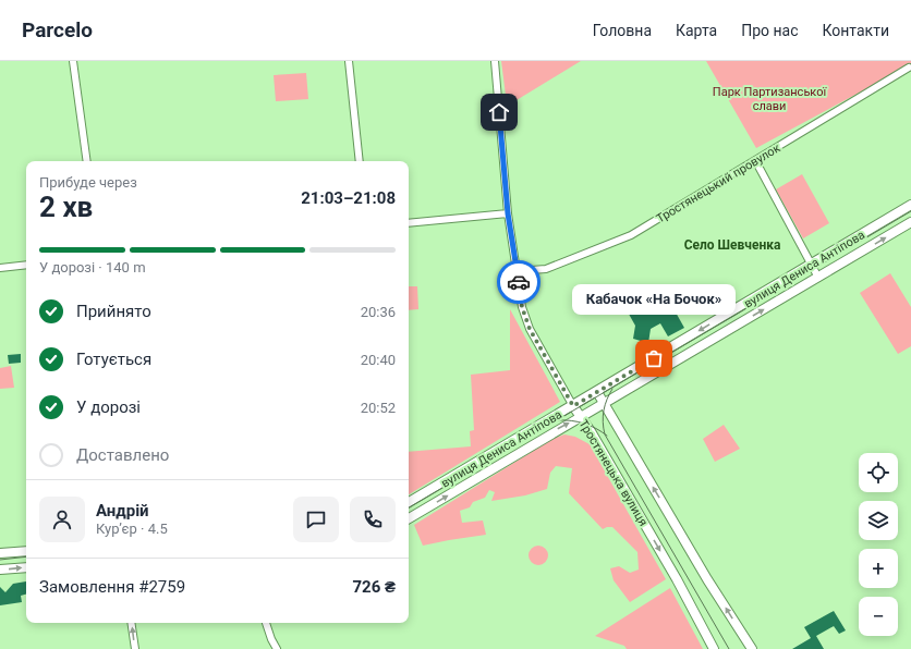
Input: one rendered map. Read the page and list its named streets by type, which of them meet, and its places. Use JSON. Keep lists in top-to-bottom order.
{
  "streets": {
    "street": ["Тростянецький провулок", "вулиця Дениса Антіпова", "Тростянецька вулиця"]
  },
  "crossings": [
    ["Тростянецький провулок", "Тростянецька вулиця"],
    ["вулиця Дениса Антіпова", "Тростянецька вулиця"]
  ],
  "districts": ["Село Шевченка"],
  "parks": ["Парк Партизанської слави"],
  "places": ["Кабачок «На Бочок»"],
  "page": {
    "header": "Parcelo",
    "nav": [
      "Головна",
      "Карта",
      "Про нас",
      "Контакти"
    ],
    "heading": ["2 хв", "Прибуде через", "21:03–21:08"],
    "panel": [
      "Андрій",
      "Кур’єр · 4.5",
      "Замовлення #2759",
      "726 ₴"
    ],
    "bar": "У дорозі · 140 m",
    "bubble": "Кабачок «На Бочок»",
    "list": [
      ["Прийнято", "20:36"],
      ["Готується", "20:40"],
      ["У дорозі", "20:52"],
      "Доставлено"
    ],
    "map_buttons": ["+", "−"]
  }
}
